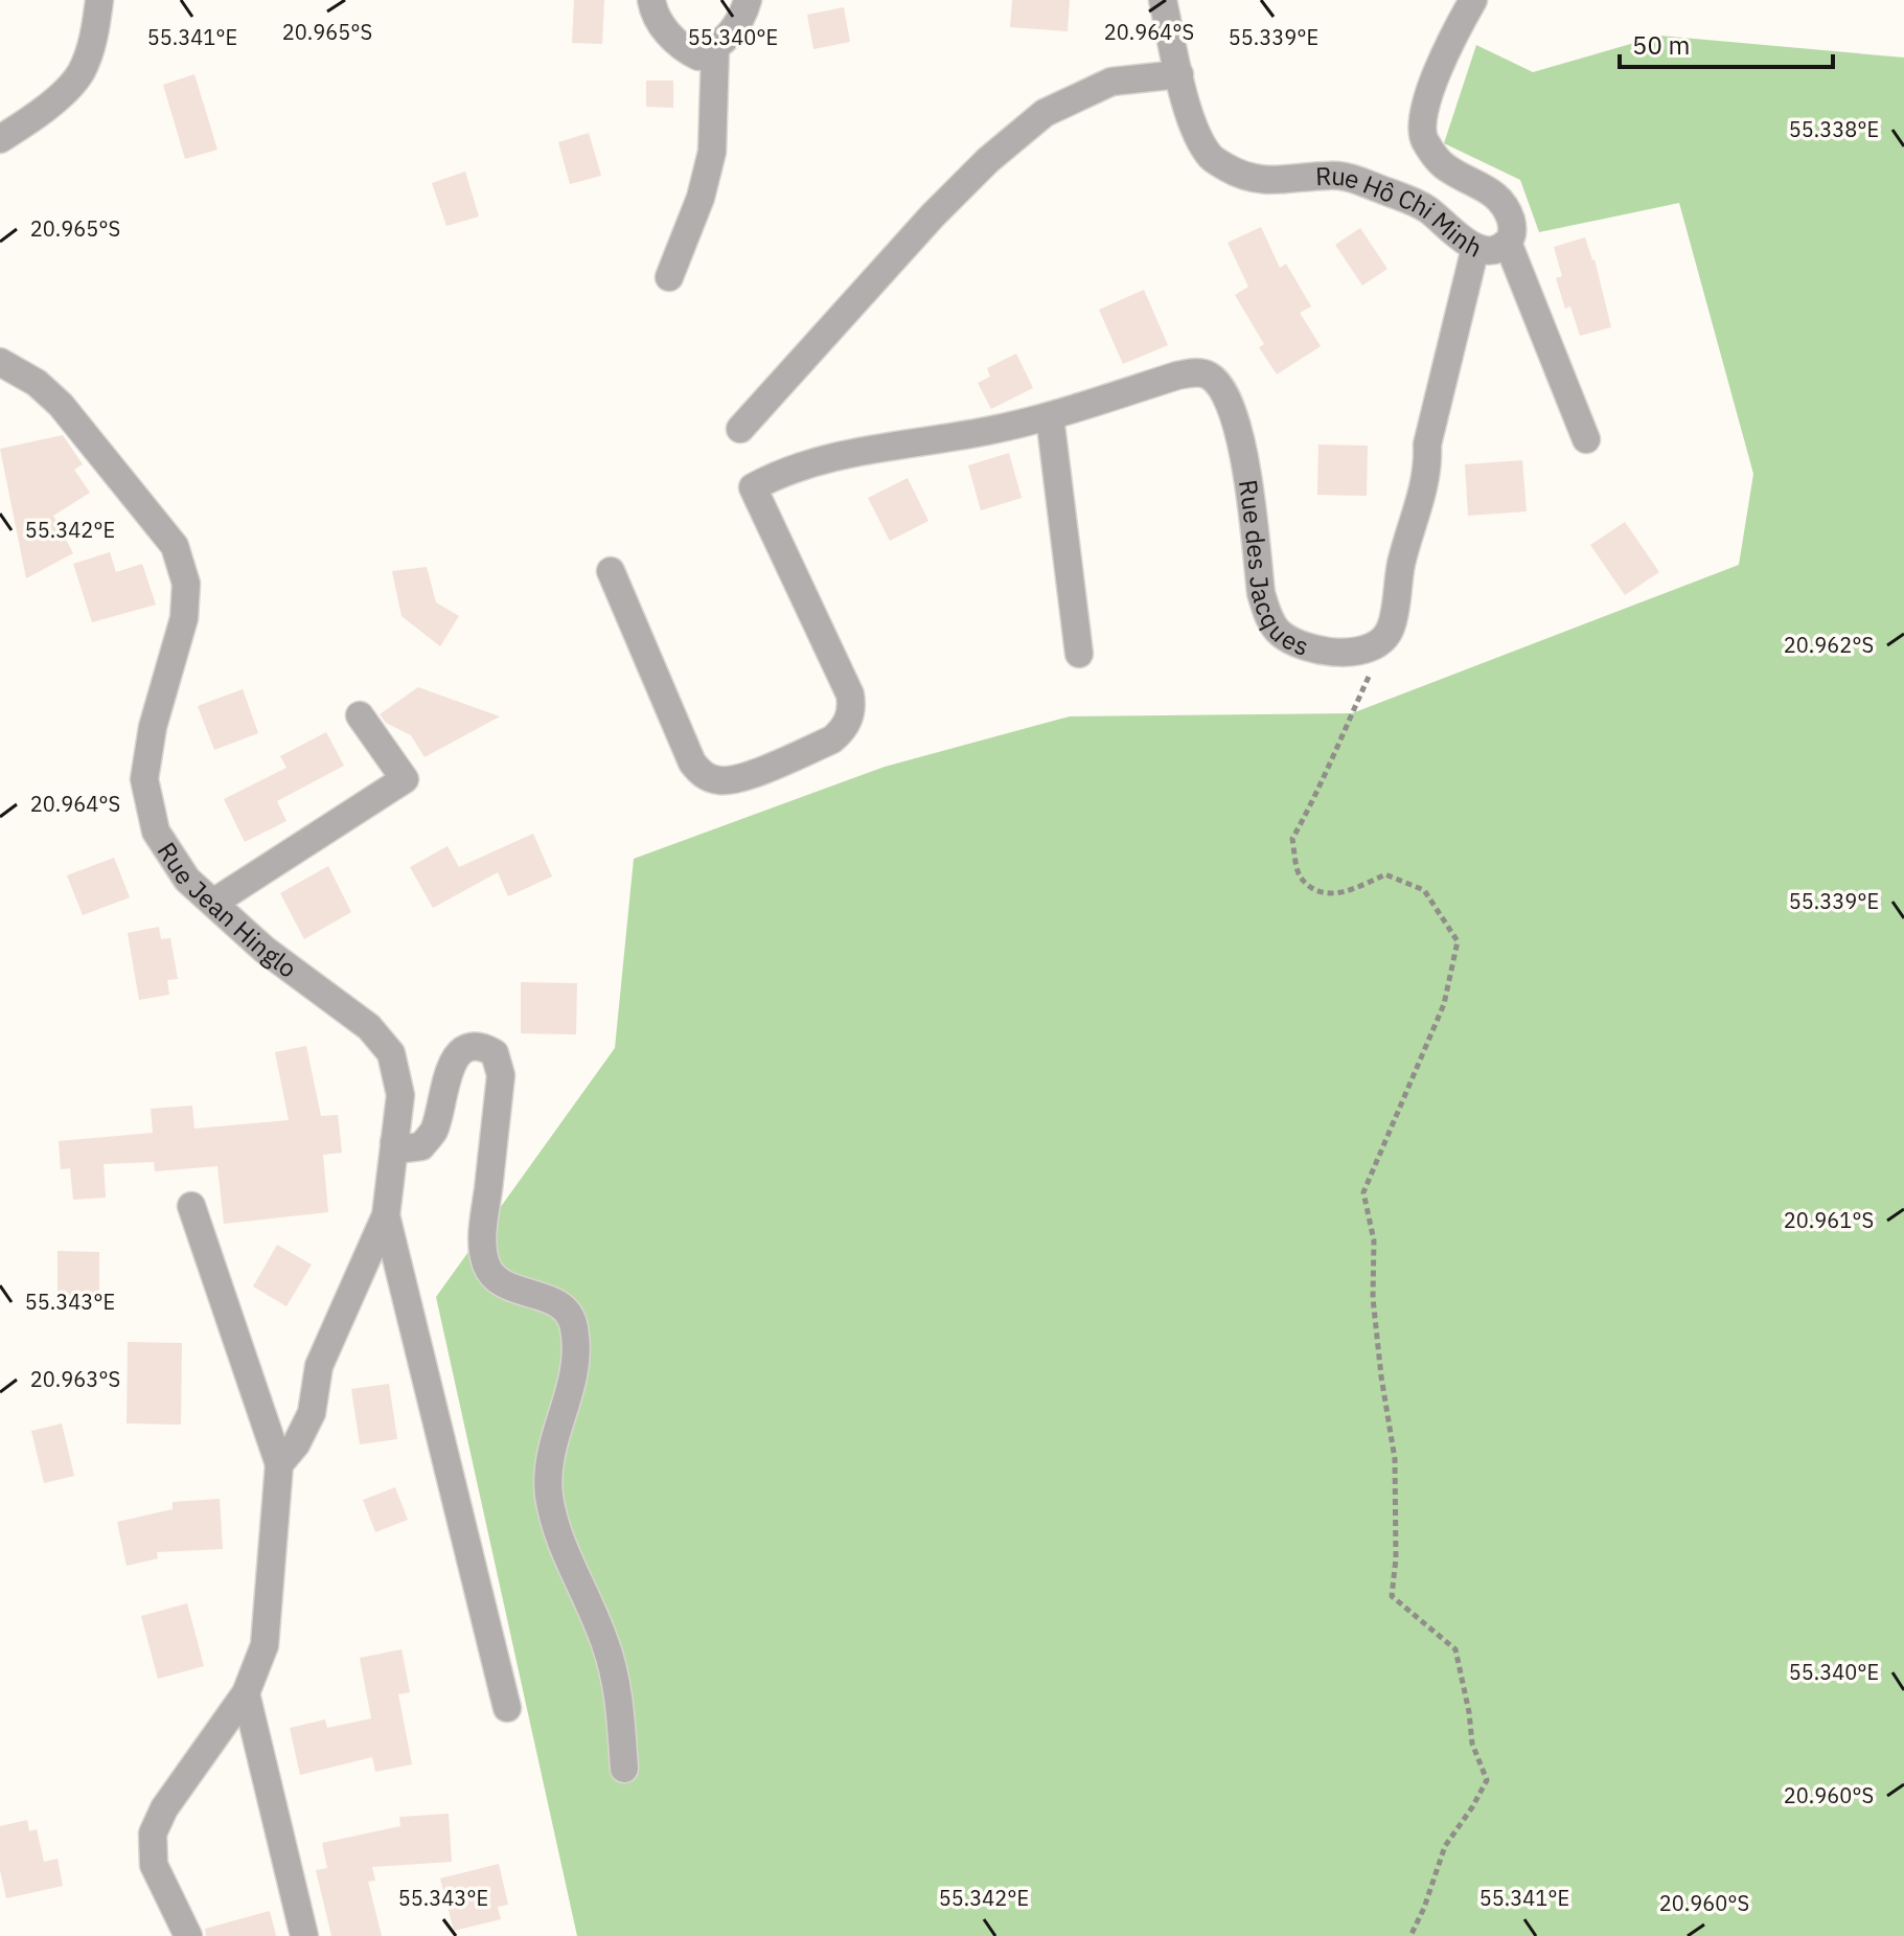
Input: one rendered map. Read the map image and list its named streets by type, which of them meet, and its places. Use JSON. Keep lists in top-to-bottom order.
{
  "streets": {
    "street": ["Rue Hô Chi Minh", "Rue des Jacques", "Rue Jean Hinglo"]
  },
  "crossings": [
    ["Rue Hô Chi Minh", "Rue des Jacques"]
  ],
  "scale_bar": "50 m",
  "coordinates": [
    "20.965°S",
    "20.964°S",
    "55.341°E",
    "55.340°E",
    "55.339°E",
    "55.338°E",
    "55.342°E",
    "20.962°S",
    "20.961°S",
    "55.343°E",
    "20.963°S",
    "20.960°S"
  ]
}
